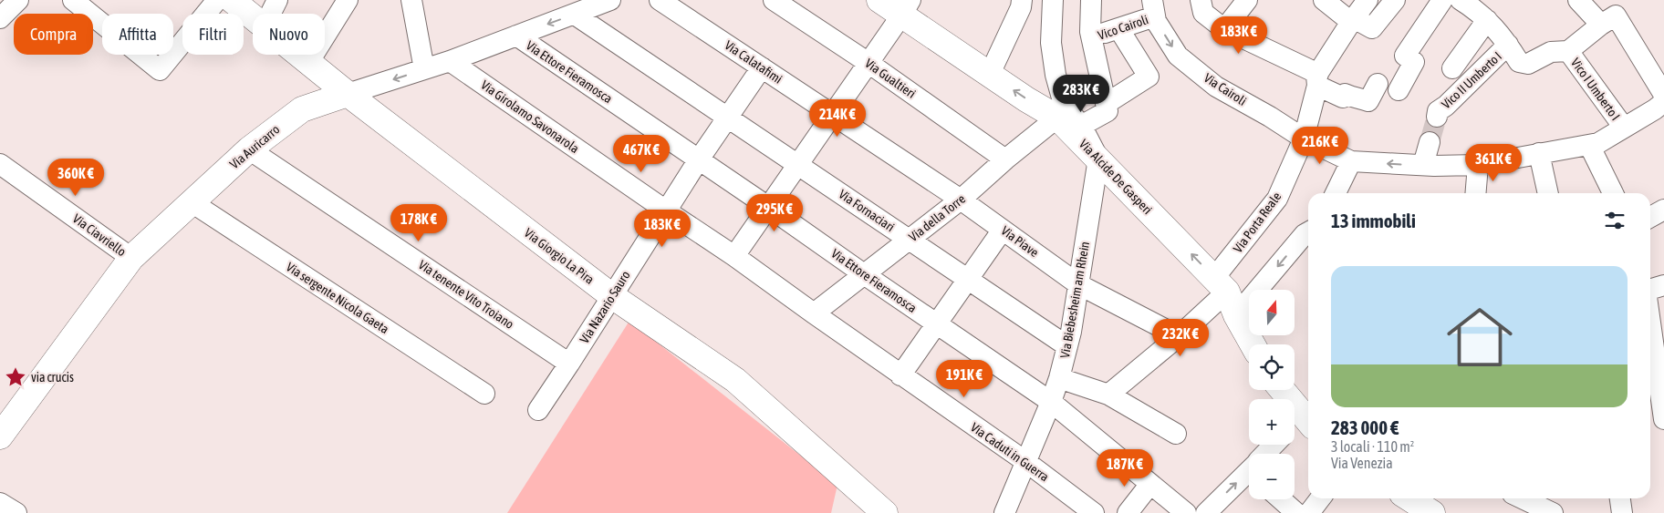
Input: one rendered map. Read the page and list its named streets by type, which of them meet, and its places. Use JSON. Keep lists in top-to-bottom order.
{
  "streets": {
    "street": [
      "Vico Cairoli",
      "Via Calatafimi",
      "Via Ettore Fieramosca",
      "Via Gualtieri",
      "Vico II Umberto I",
      "Via Cairoli",
      "Vico I Umberto I",
      "Via Girolamo Savonarola",
      "Via Auricarro",
      "Via Alcide De Gasperi",
      "Via Fornaciari",
      "Via della Torre",
      "Via Porta Reale",
      "Via Ciavriello",
      "Via Piave",
      "Via Giorgio La Pira",
      "Via tenente Vito Troiano",
      "Via sergente Nicola Gaeta",
      "Via Biebesheim am Rhein",
      "Via Nazario Sauro",
      "Via Caduti in Guerra"
    ]
  },
  "crossings": [
    ["Vico Cairoli", "Via Cairoli"],
    ["Via Calatafimi", "Via della Torre"],
    ["Via Calatafimi", "Via Piave"],
    ["Via Calatafimi", "Via Nazario Sauro"],
    ["Via Ettore Fieramosca", "Via Auricarro"],
    ["Via Ettore Fieramosca", "Via della Torre"],
    ["Via Ettore Fieramosca", "Via Biebesheim am Rhein"],
    ["Via Ettore Fieramosca", "Via Nazario Sauro"],
    ["Via Gualtieri", "Via della Torre"],
    ["Via Cairoli", "Via Porta Reale"],
    ["Via Girolamo Savonarola", "Via Auricarro"],
    ["Via Girolamo Savonarola", "Via della Torre"],
    ["Via Girolamo Savonarola", "Via Nazario Sauro"],
    ["Via Girolamo Savonarola", "Via Caduti in Guerra"],
    ["Via Auricarro", "Via Fornaciari"],
    ["Via Auricarro", "Via Ciavriello"],
    ["Via Auricarro", "Via Giorgio La Pira"],
    ["Via Auricarro", "Via tenente Vito Troiano"],
    ["Via Auricarro", "Via sergente Nicola Gaeta"],
    ["Via Alcide De Gasperi", "Via della Torre"],
    ["Via Alcide De Gasperi", "Via Porta Reale"],
    ["Via Alcide De Gasperi", "Via Biebesheim am Rhein"],
    ["Via Fornaciari", "Via della Torre"],
    ["Via Fornaciari", "Via Biebesheim am Rhein"],
    ["Via Fornaciari", "Via Nazario Sauro"],
    ["Via della Torre", "Via Piave"],
    ["Via della Torre", "Via Caduti in Guerra"],
    ["Via Porta Reale", "Via Piave"],
    ["Via Piave", "Via Biebesheim am Rhein"],
    ["Via Giorgio La Pira", "Via Nazario Sauro"],
    ["Via tenente Vito Troiano", "Via Nazario Sauro"],
    ["Via Biebesheim am Rhein", "Via Caduti in Guerra"]
  ],
  "places": {
    "place": ["via crucis"]
  },
  "north": "top",
  "page": {
    "chip": [
      "Compra",
      "Affitta",
      "Filtri",
      "Nuovo"
    ],
    "price": [
      "183K €",
      "283K €",
      "214K €",
      "216K €",
      "467K €",
      "361K €",
      "360K €",
      "295K €",
      "178K €",
      "183K €",
      "232K €",
      "191K €",
      "187K €"
    ],
    "heading": "13 immobili",
    "list": [
      {
        "name": "283 000 €",
        "note": "3 locali · 110 m² · Via Venezia"
      }
    ],
    "map_buttons": ["+", "−"]
  }
}
